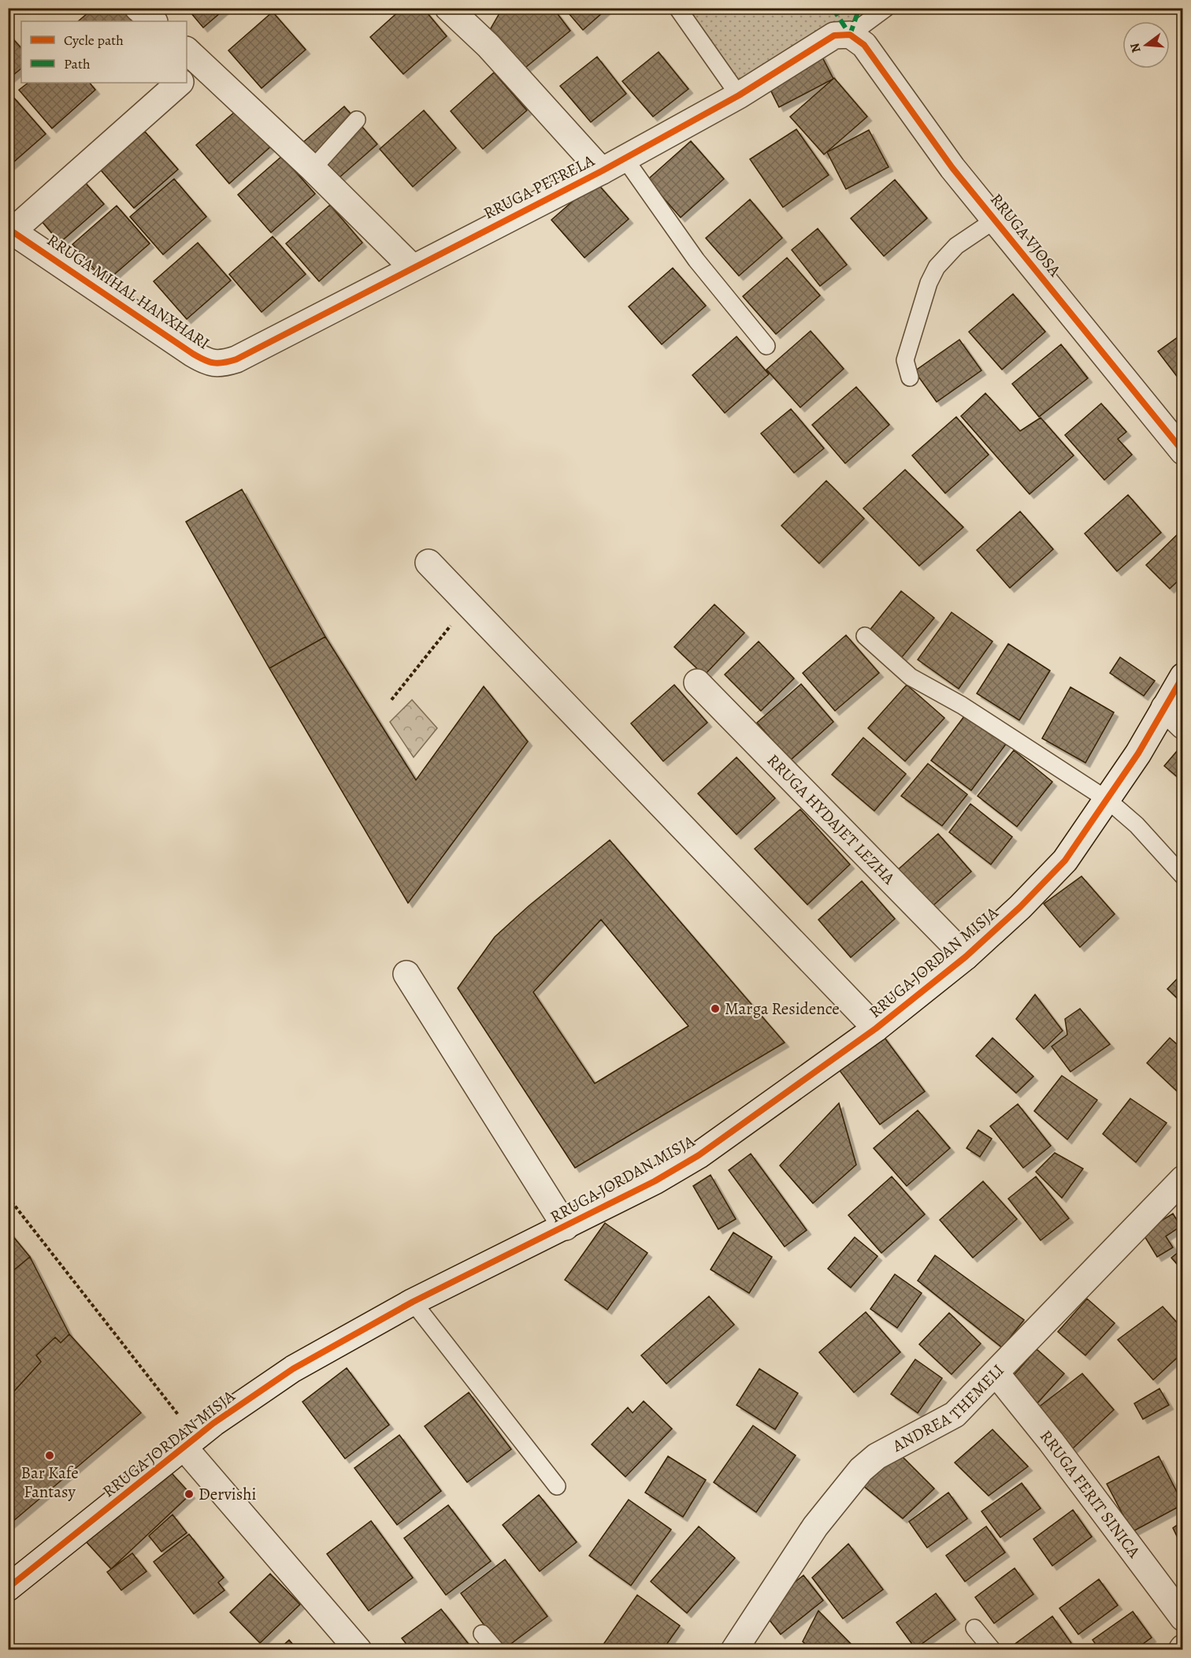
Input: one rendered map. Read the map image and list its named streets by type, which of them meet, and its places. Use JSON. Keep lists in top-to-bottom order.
{
  "streets": {
    "street": [
      "RRUGA PETRELA",
      "RRUGA VJOSA",
      "RRUGA MIHAL HANXHARI",
      "RRUGA HYDAJET LEZHA",
      "RRUGA JORDAN MISJA",
      "ANDREA THEMELI",
      "RRUGA FERIT SINICA"
    ]
  },
  "crossings": [
    ["RRUGA PETRELA", "RRUGA VJOSA"],
    ["RRUGA PETRELA", "RRUGA MIHAL HANXHARI"],
    ["RRUGA HYDAJET LEZHA", "RRUGA JORDAN MISJA"],
    ["ANDREA THEMELI", "RRUGA FERIT SINICA"]
  ],
  "places": ["Marga Residence", "Bar Kafe Fantasy", "Dervishi"],
  "legend": ["Cycle path", "Path"],
  "north": "left"
}
